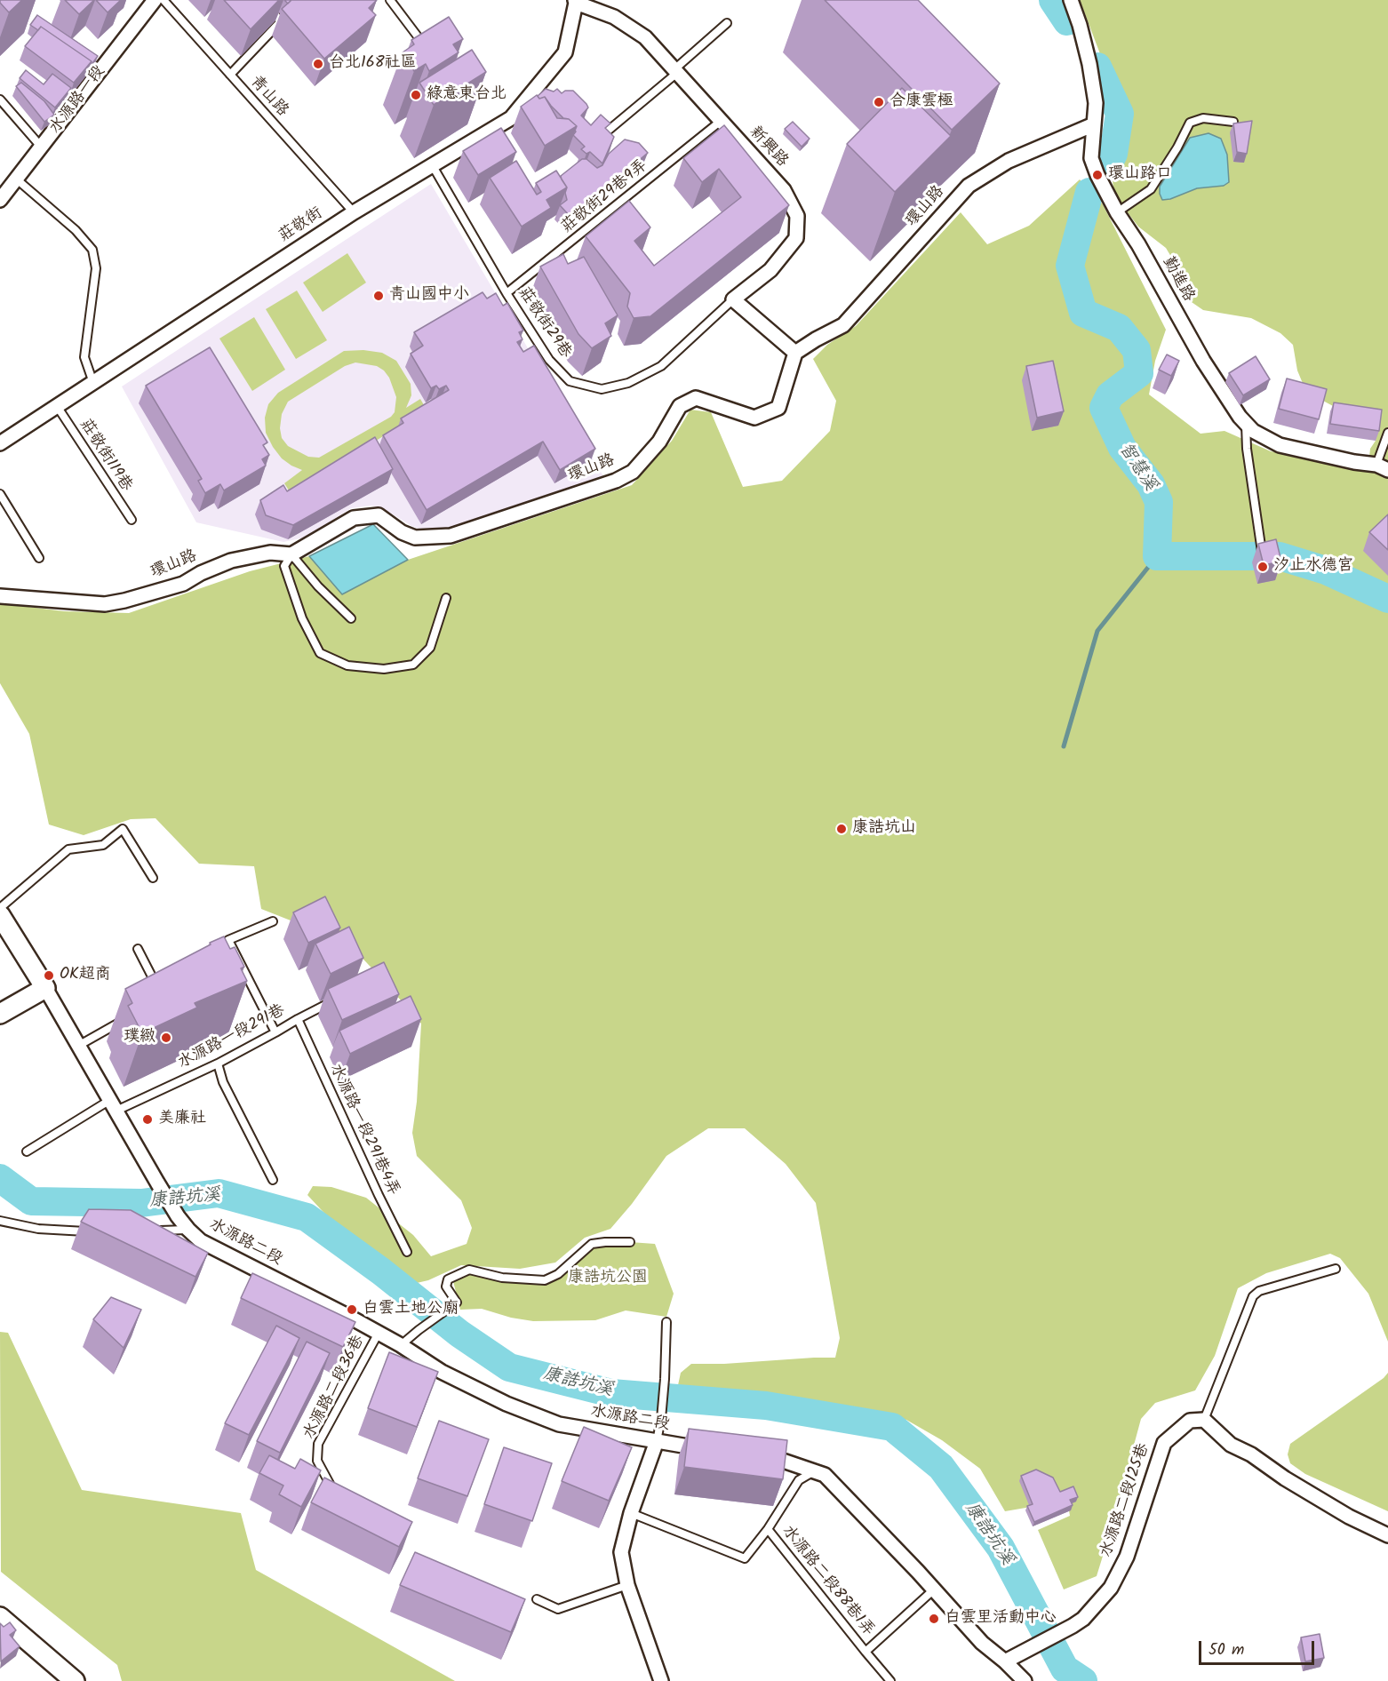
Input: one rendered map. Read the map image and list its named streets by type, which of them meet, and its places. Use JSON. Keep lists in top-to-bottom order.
{
  "streets": {
    "street": [
      "水源路一段",
      "新興路",
      "環山路",
      "莊敬街",
      "勤進路",
      "水源路二段",
      "水源路二段125巷"
    ],
    "lane": [
      "青山路",
      "莊敬街29巷9弄",
      "莊敬街29巷",
      "莊敬街119巷",
      "水源路一段291巷",
      "水源路一段291巷4弄",
      "水源路二段36巷",
      "水源路二段88巷1弄"
    ]
  },
  "crossings": [
    ["青山路", "莊敬街"],
    ["新興路", "莊敬街29巷9弄"],
    ["新興路", "莊敬街"],
    ["新興路", "莊敬街29巷"],
    ["莊敬街29巷9弄", "莊敬街29巷"],
    ["環山路", "勤進路"],
    ["莊敬街", "莊敬街29巷"],
    ["莊敬街", "莊敬街119巷"],
    ["水源路一段291巷", "水源路一段291巷4弄"],
    ["水源路一段291巷", "水源路二段"],
    ["水源路二段", "水源路二段36巷"]
  ],
  "water": ["智慧溪", "康誥坑溪"],
  "parks": ["康誥坑公園"],
  "places": [
    "台北168社區",
    "綠意東台北",
    "合康雲極",
    "環山路口",
    "青山國中小",
    "汐止水德宮",
    "康誥坑山",
    "OK超商",
    "璞緻",
    "美廉社",
    "白雲土地公廟",
    "白雲里活動中心"
  ],
  "scale_bar": "50 m"
}
